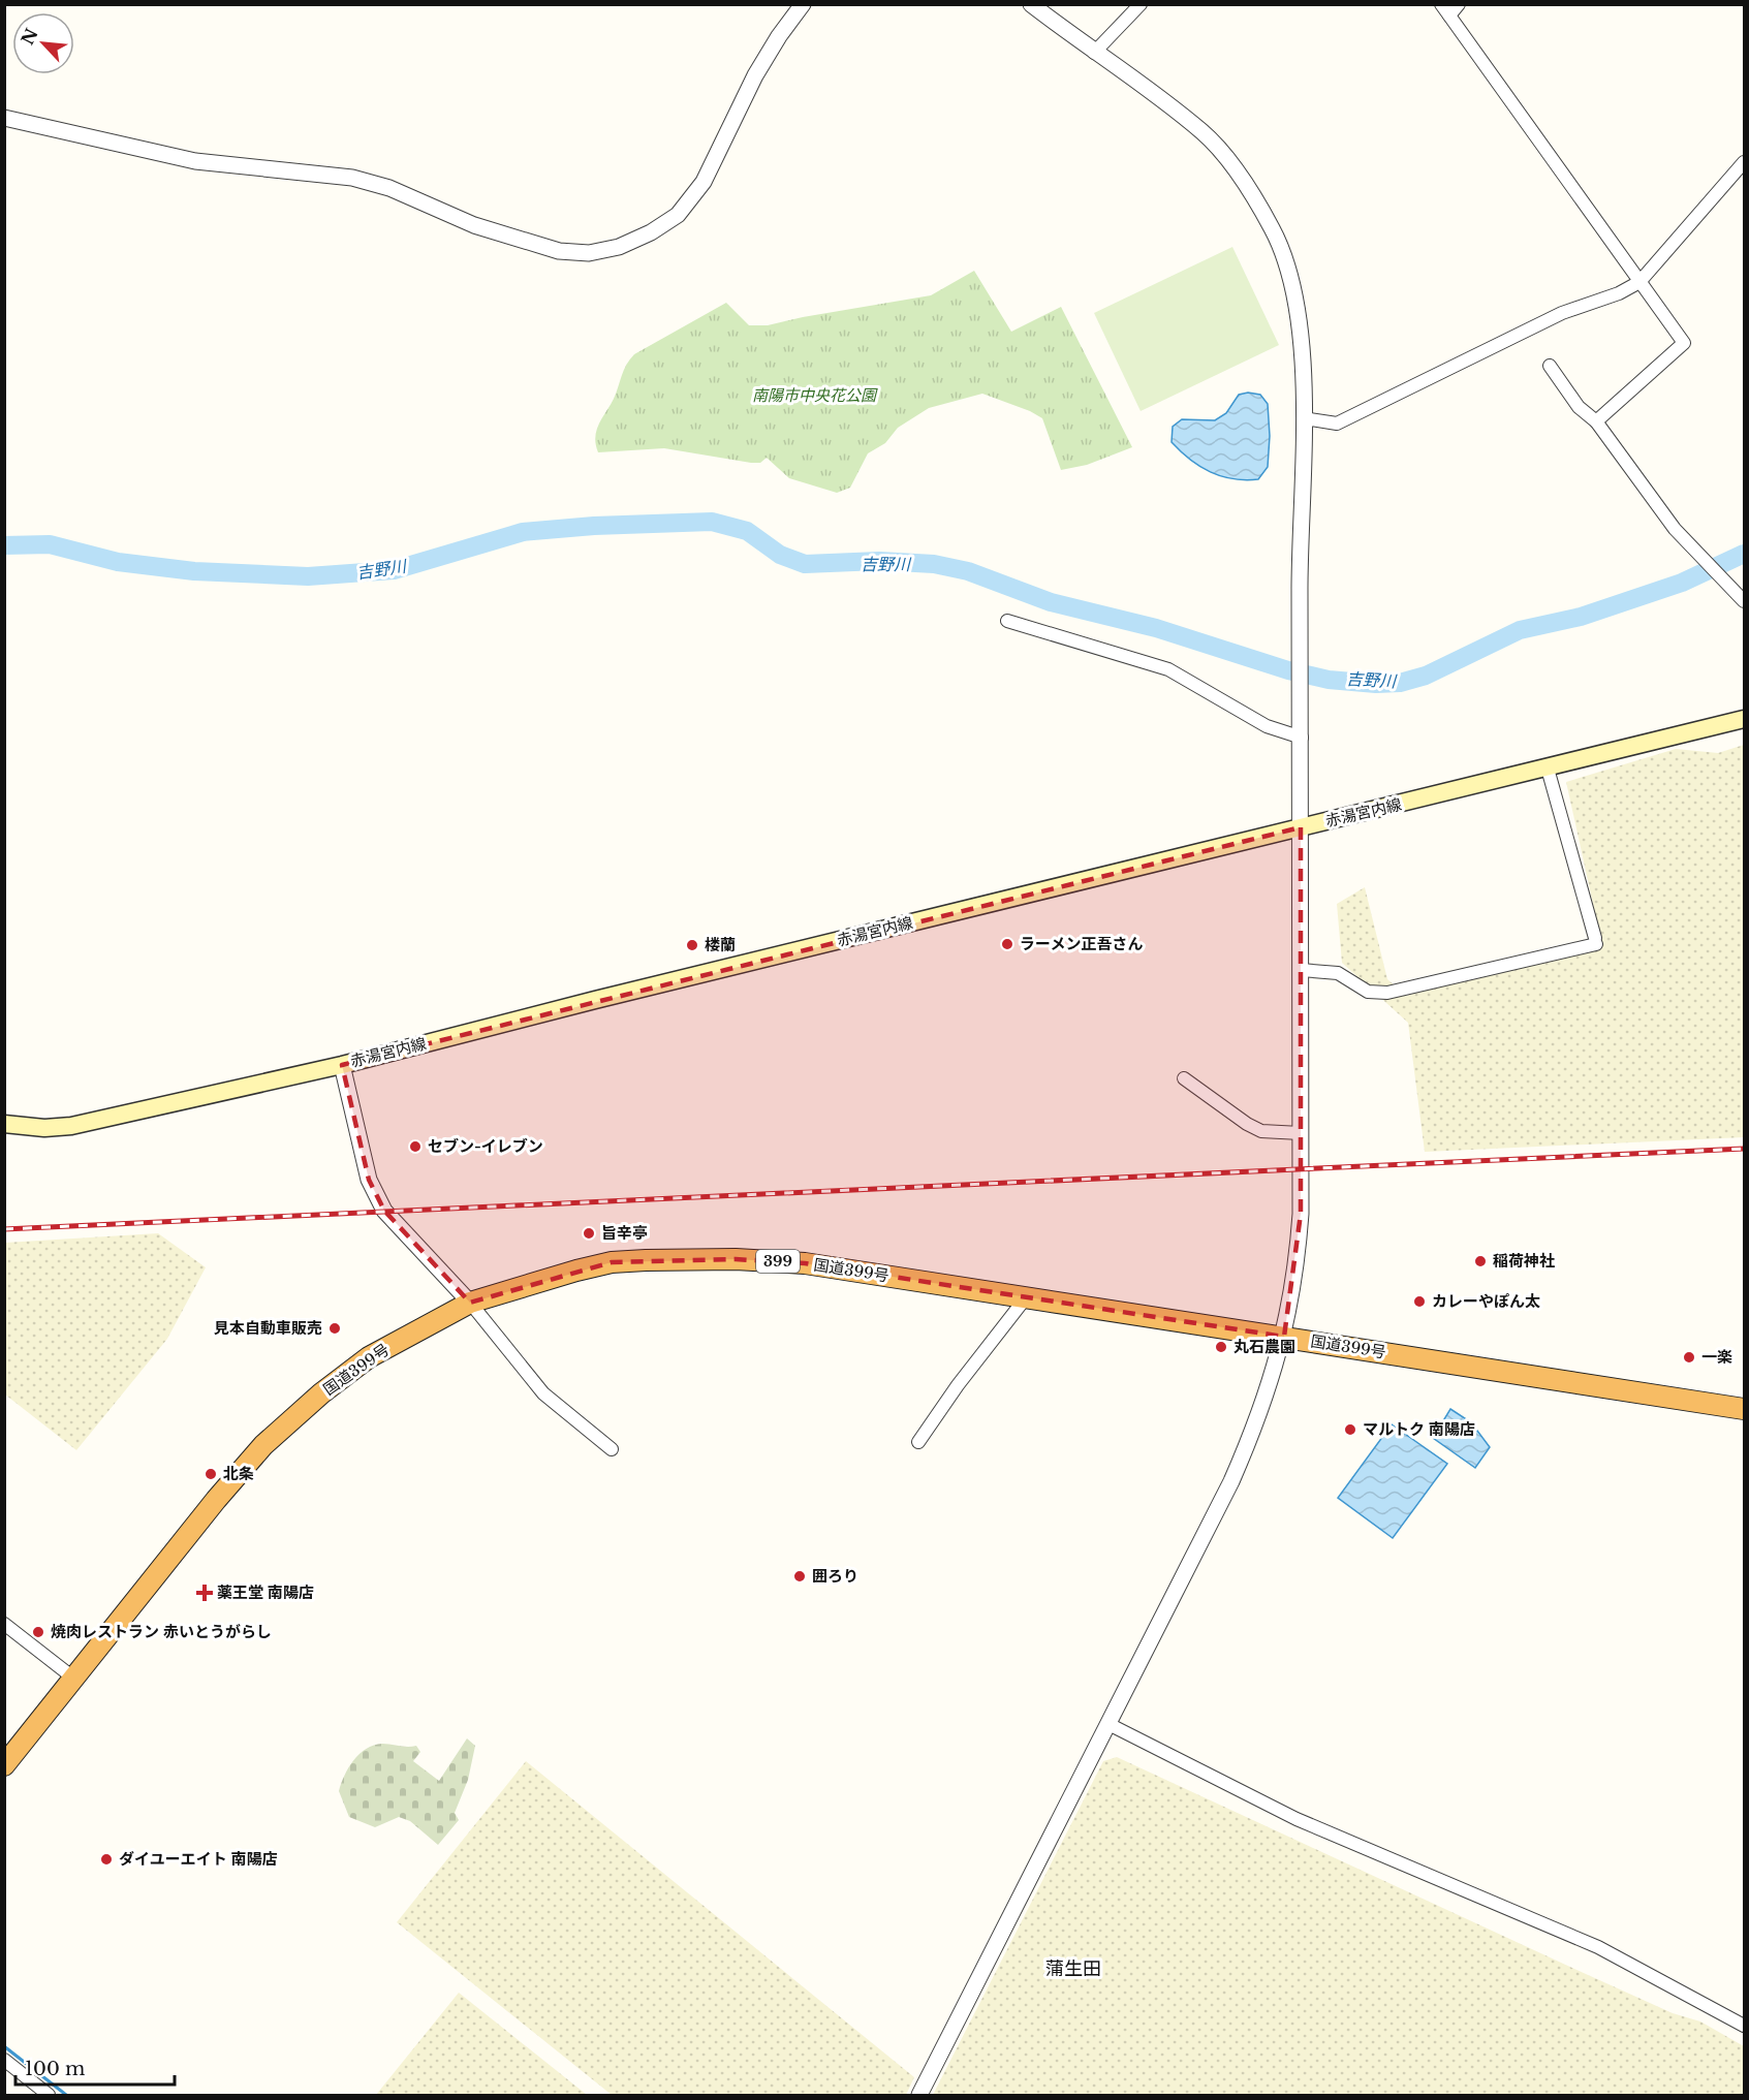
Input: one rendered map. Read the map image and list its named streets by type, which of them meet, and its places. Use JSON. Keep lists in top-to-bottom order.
{
  "streets": {
    "highway": ["399", "国道399号"],
    "main road": ["赤湯宮内線"]
  },
  "districts": ["蒲生田"],
  "water": ["吉野川"],
  "parks": ["南陽市中央花公園"],
  "places": {
    "other": [
      "ラーメン正吾さん",
      "楼蘭",
      "セブン-イレブン",
      "旨辛亭",
      "稲荷神社",
      "カレーやぽん太",
      "見本自動車販売",
      "丸石農園",
      "一楽",
      "マルトク 南陽店",
      "北条",
      "囲ろり",
      "焼肉レストラン 赤いとうがらし",
      "ダイユーエイト 南陽店"
    ],
    "health": ["薬王堂 南陽店"]
  },
  "scale_bar": "100 m",
  "north": "top left"
}
